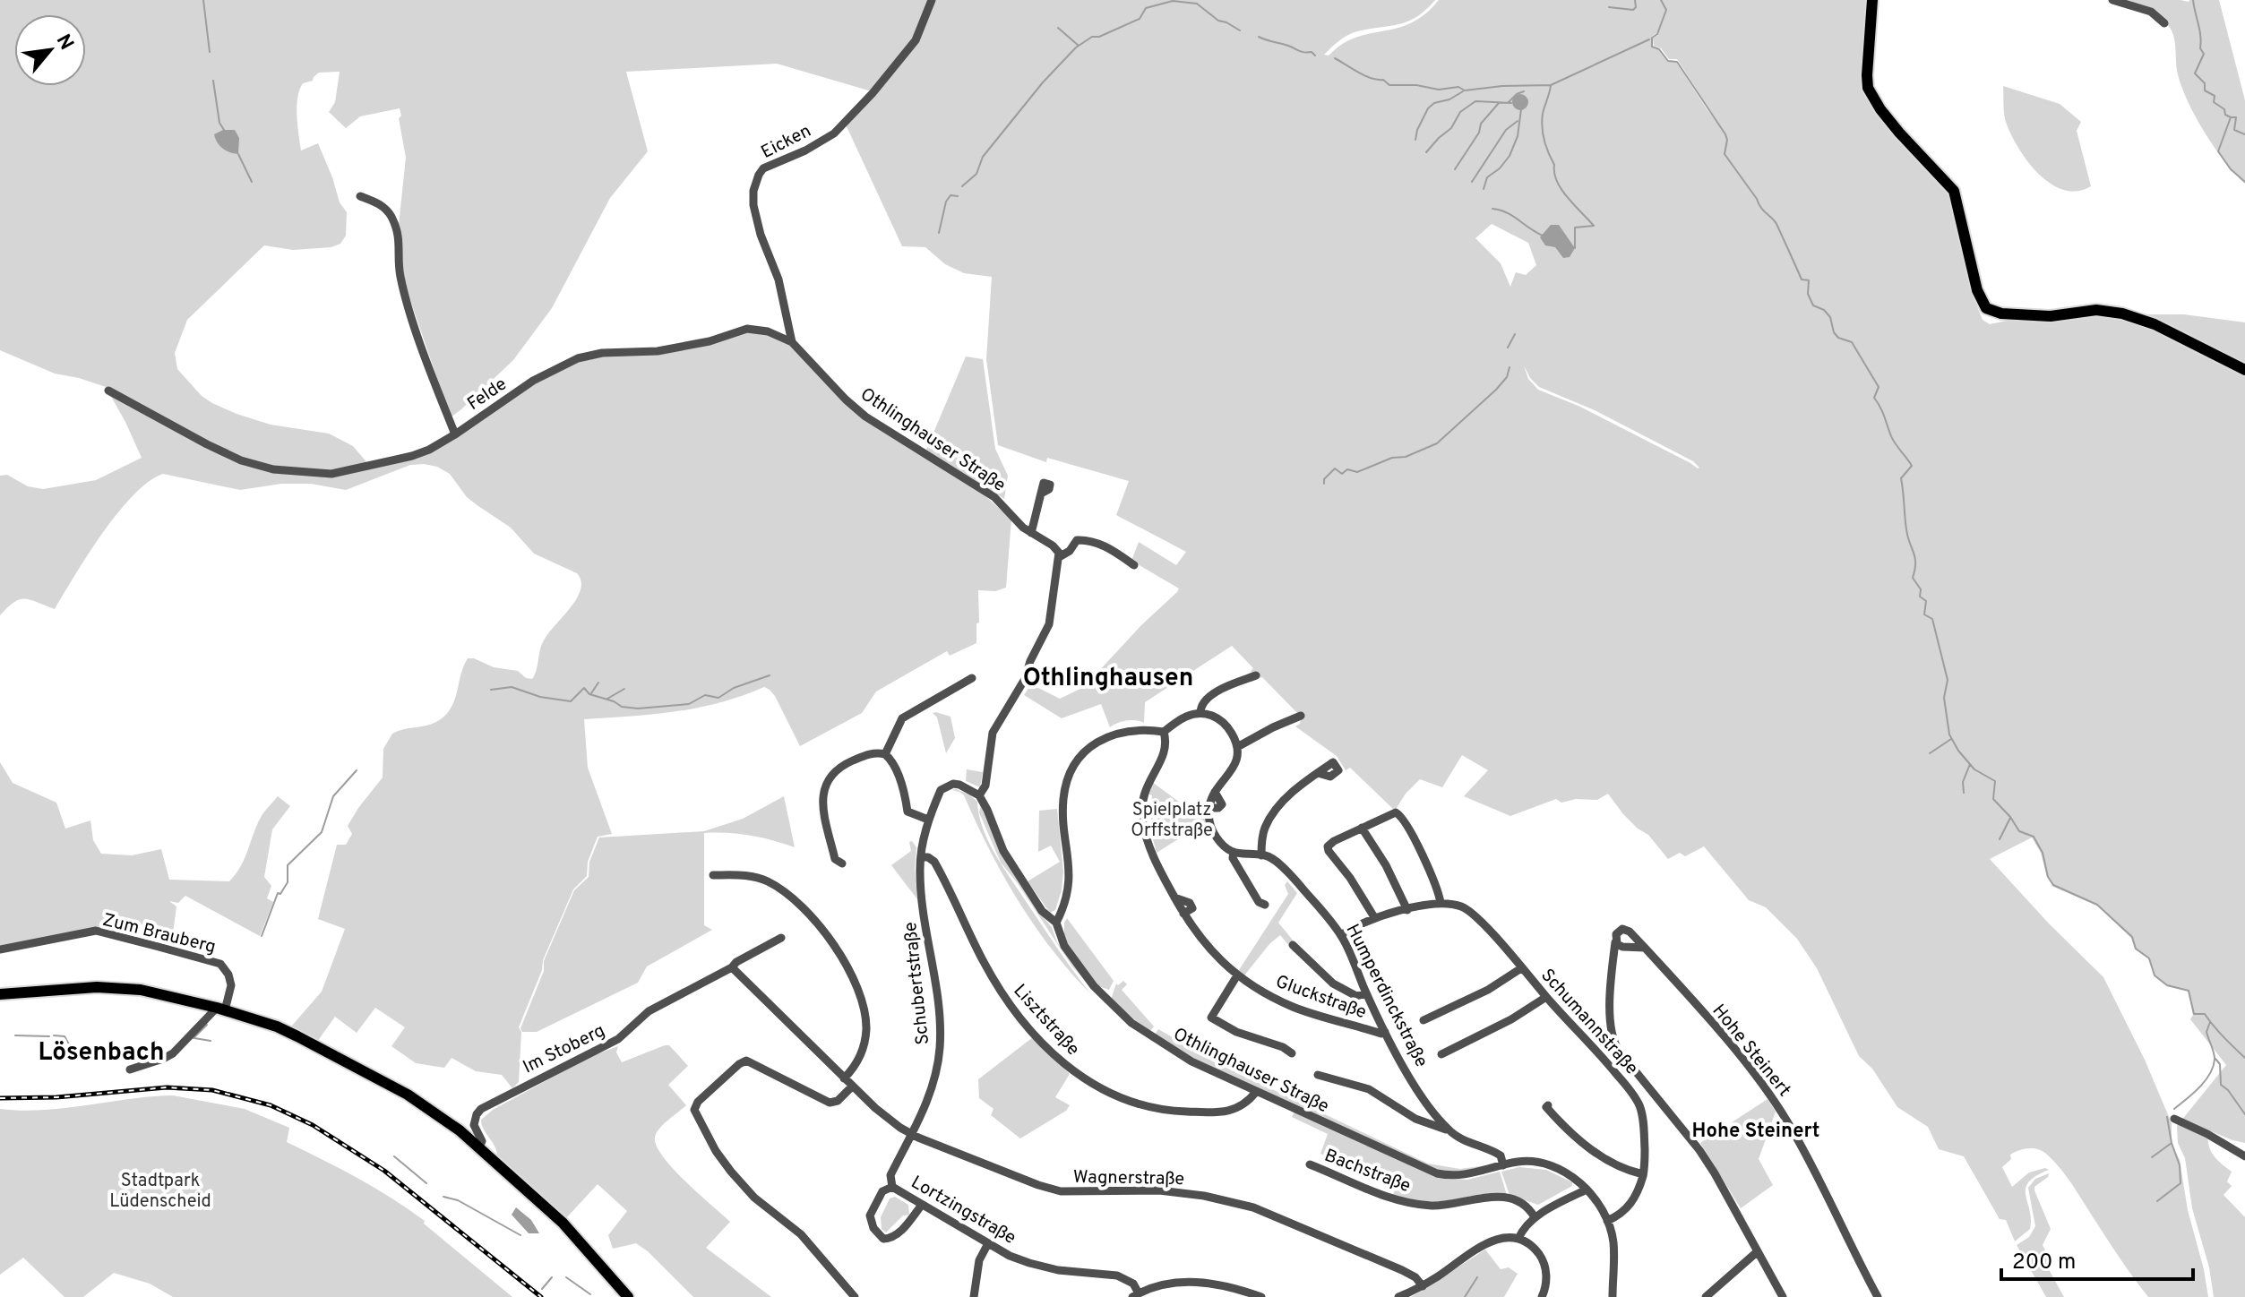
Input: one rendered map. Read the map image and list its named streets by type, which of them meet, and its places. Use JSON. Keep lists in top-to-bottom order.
{
  "streets": {
    "street": [
      "Eicken",
      "Felde",
      "Othlinghauser Straße",
      "Zum Brauberg",
      "Schubertstraße",
      "Humperdinckstraße",
      "Gluckstraße",
      "Lisztstraße",
      "Schumannstraße",
      "Im Stoberg",
      "Hohe Steinert",
      "Bachstraße",
      "Wagnerstraße",
      "Lortzingstraße"
    ]
  },
  "crossings": [
    ["Eicken", "Felde"],
    ["Eicken", "Othlinghauser Straße"],
    ["Felde", "Othlinghauser Straße"],
    ["Othlinghauser Straße", "Schubertstraße"],
    ["Othlinghauser Straße", "Humperdinckstraße"],
    ["Othlinghauser Straße", "Lisztstraße"],
    ["Othlinghauser Straße", "Schumannstraße"],
    ["Schubertstraße", "Lisztstraße"],
    ["Schubertstraße", "Wagnerstraße"],
    ["Schubertstraße", "Lortzingstraße"],
    ["Humperdinckstraße", "Gluckstraße"]
  ],
  "districts": ["Othlinghausen", "Lösenbach", "Hohe Steinert"],
  "parks": ["Spielplatz Orffstraße", "Stadtpark Lüdenscheid"],
  "scale_bar": "200 m",
  "north": "top right"
}
